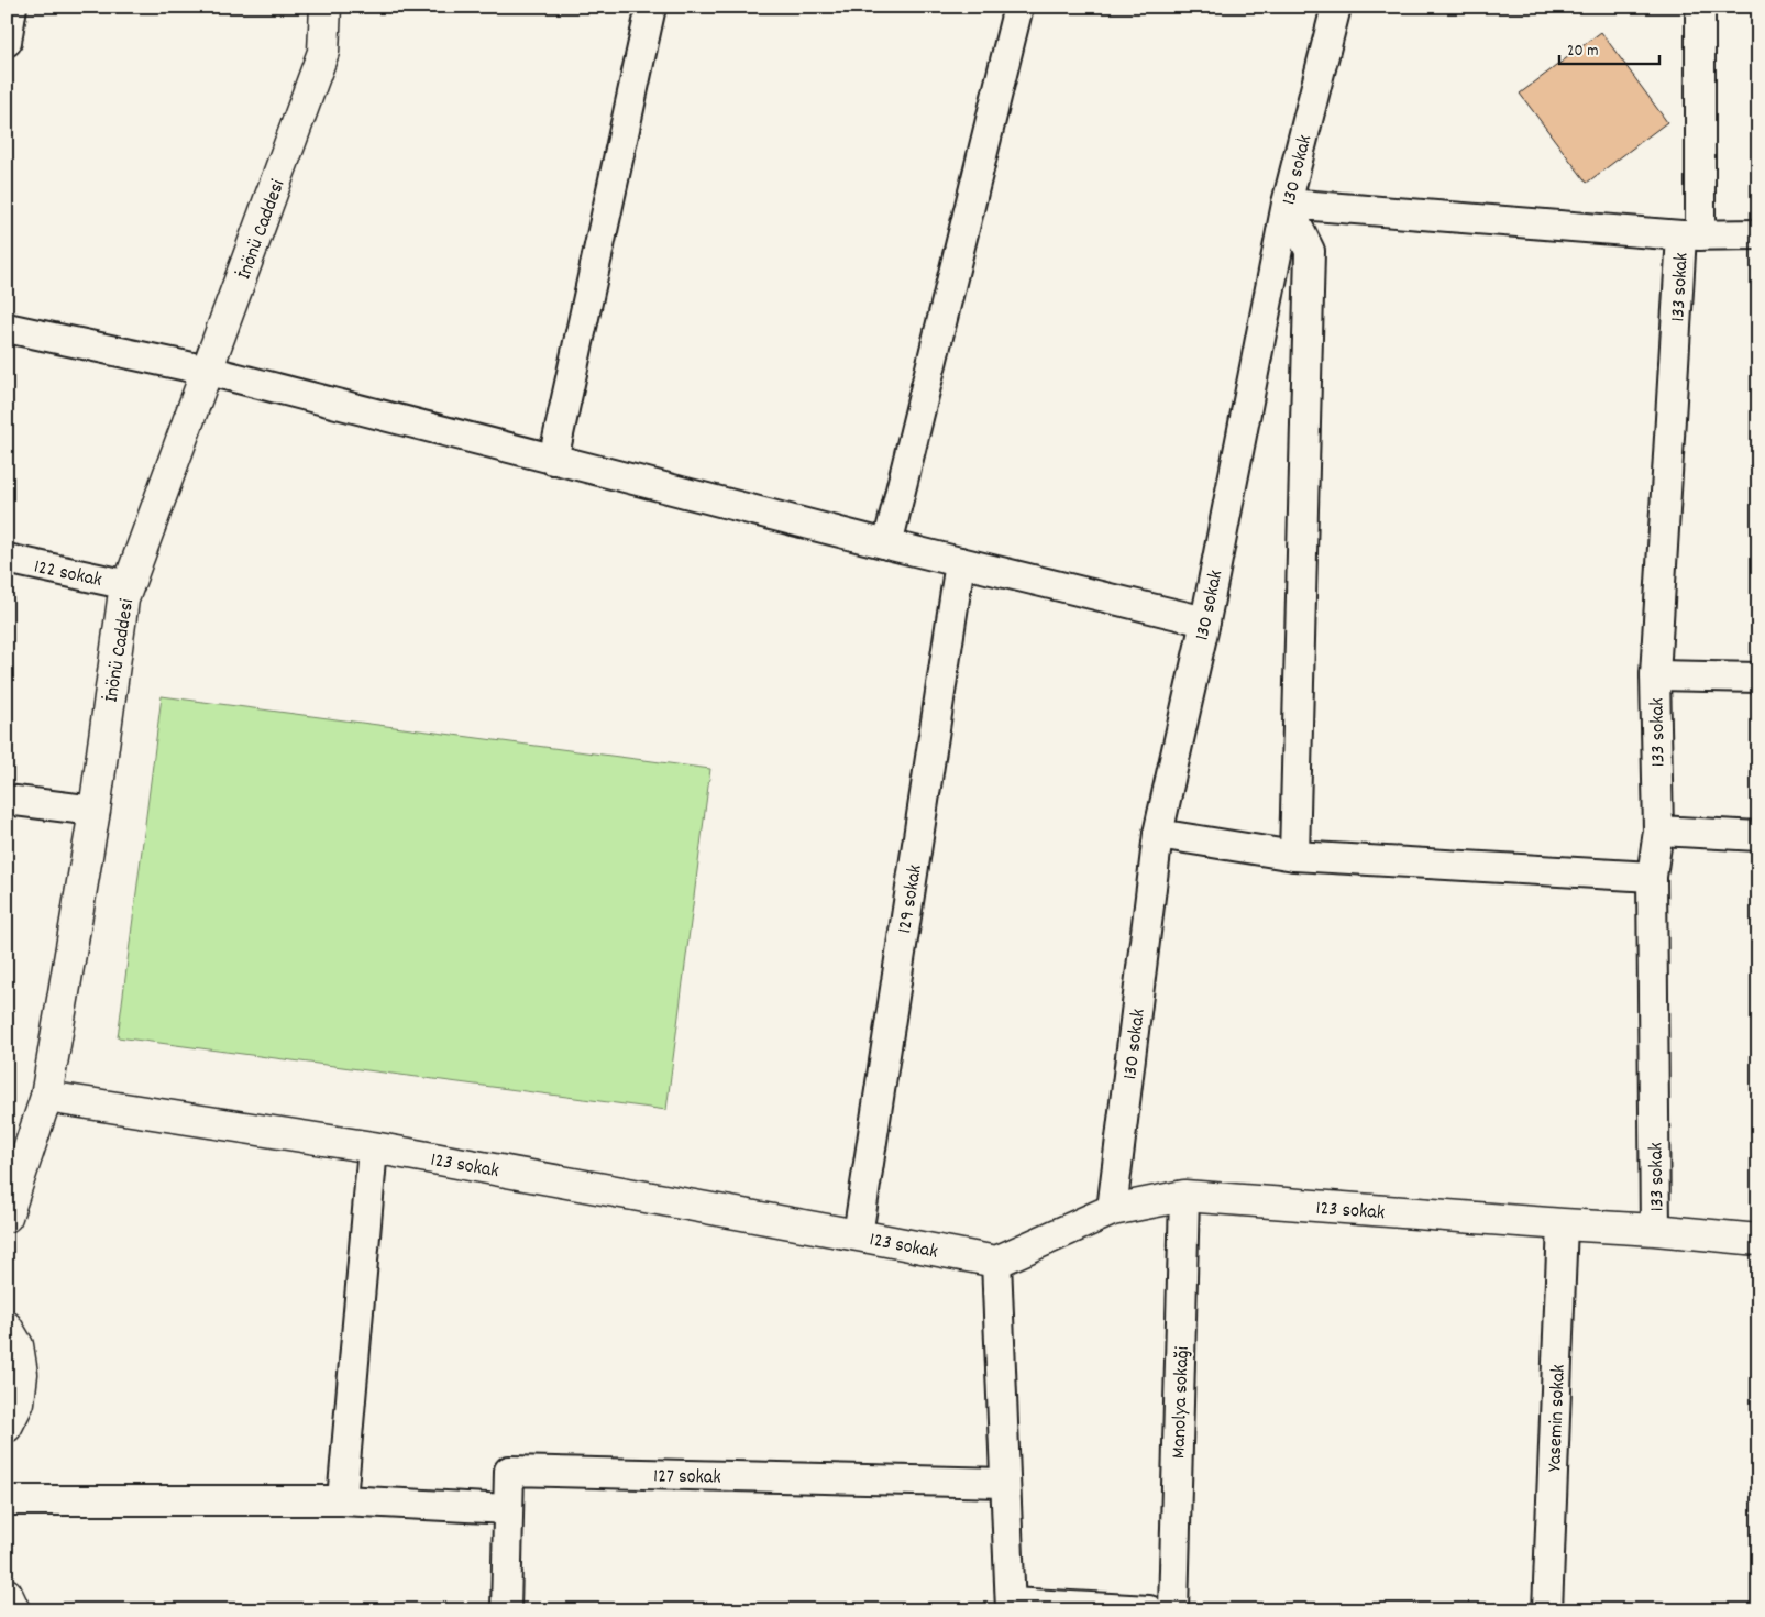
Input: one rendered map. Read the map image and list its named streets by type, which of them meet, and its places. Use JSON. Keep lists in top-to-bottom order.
{
  "streets": {
    "street": [
      "130 sokak",
      "İnönü Caddesi",
      "133 sokak",
      "122 sokak",
      "129 sokak",
      "123 sokak",
      "Manolya sokaği",
      "Yasemin sokak",
      "127 sokak"
    ]
  },
  "crossings": [
    ["130 sokak", "123 sokak"],
    ["İnönü Caddesi", "122 sokak"],
    ["İnönü Caddesi", "123 sokak"],
    ["133 sokak", "123 sokak"],
    ["129 sokak", "123 sokak"],
    ["123 sokak", "Manolya sokaği"],
    ["123 sokak", "Yasemin sokak"]
  ],
  "scale_bar": "20 m"
}
